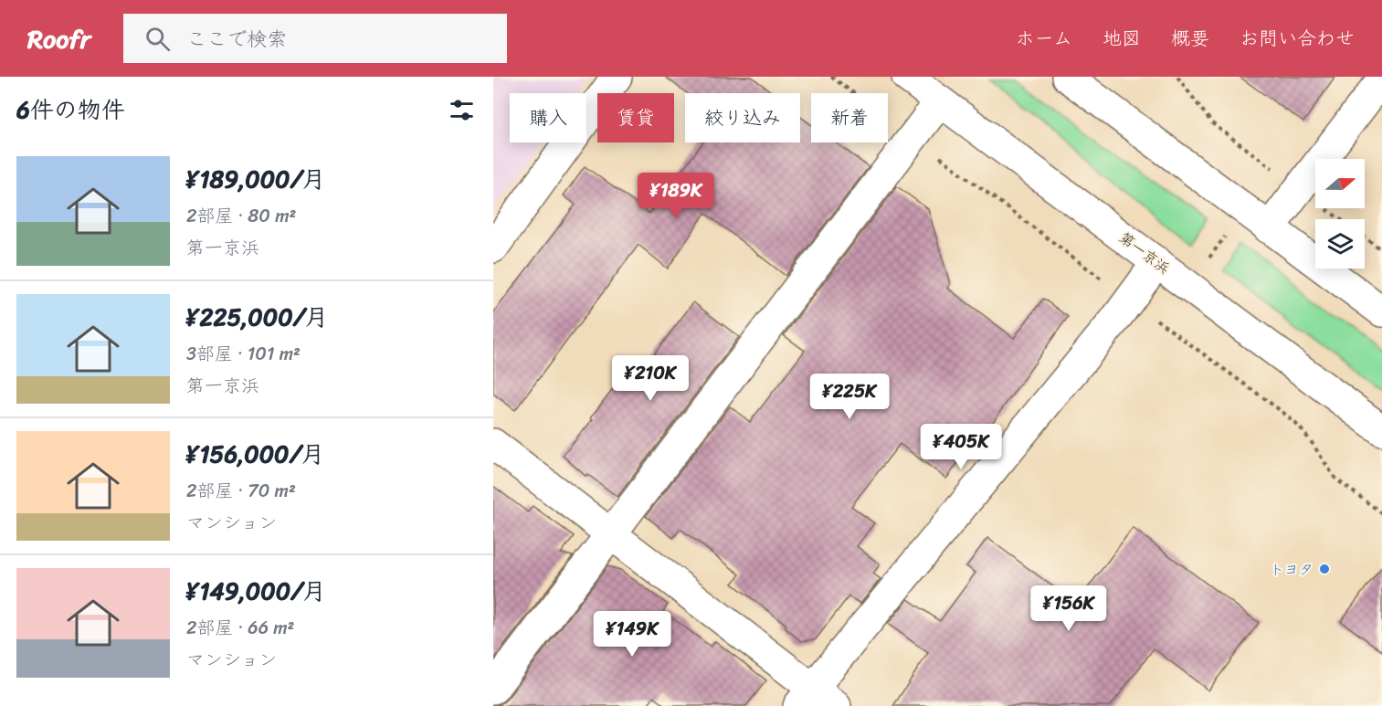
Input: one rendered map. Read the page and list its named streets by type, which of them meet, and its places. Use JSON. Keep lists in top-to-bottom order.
{
  "streets": {
    "main road": ["第一京浜"]
  },
  "places": ["トヨタ"],
  "north": "right",
  "page": {
    "header": "Roofr",
    "search": "ここで検索",
    "nav": [
      "ホーム",
      "地図",
      "概要",
      "お問い合わせ"
    ],
    "heading": "6件の物件",
    "chip": [
      "購入",
      "賃貸",
      "絞り込み",
      "新着"
    ],
    "list": [
      {
        "name": "¥189,000/月",
        "note": "2部屋 · 80 m² · 第一京浜"
      },
      {
        "name": "¥225,000/月",
        "note": "3部屋 · 101 m² · 第一京浜"
      },
      {
        "name": "¥156,000/月",
        "note": "2部屋 · 70 m² · マンション"
      },
      {
        "name": "¥149,000/月",
        "note": "2部屋 · 66 m² · マンション"
      }
    ],
    "price": [
      "¥189K",
      "¥210K",
      "¥225K",
      "¥405K",
      "¥156K",
      "¥149K"
    ]
  }
}
